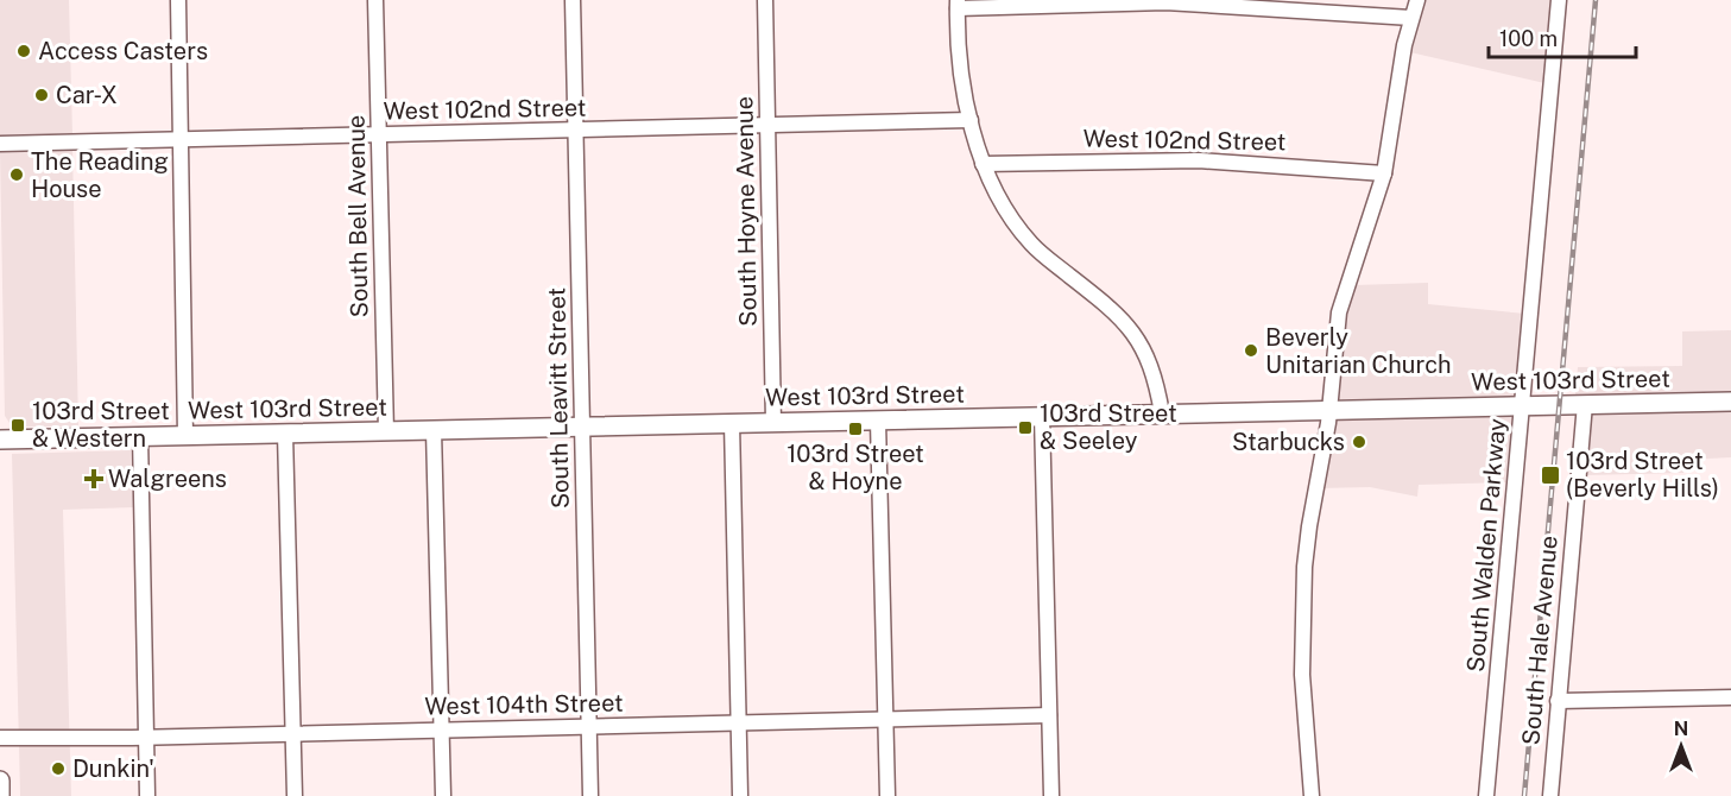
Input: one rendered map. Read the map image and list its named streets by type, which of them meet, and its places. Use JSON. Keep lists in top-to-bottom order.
{
  "streets": {
    "main road": ["West 103rd Street"],
    "street": [
      "West 102nd Street",
      "South Hoyne Avenue",
      "South Bell Avenue",
      "South Leavitt Street",
      "South Walden Parkway",
      "South Hale Avenue",
      "West 104th Street"
    ]
  },
  "crossings": [
    ["West 102nd Street", "South Hoyne Avenue"],
    ["West 102nd Street", "South Bell Avenue"],
    ["West 102nd Street", "South Leavitt Street"],
    ["South Hoyne Avenue", "West 103rd Street"],
    ["South Bell Avenue", "West 103rd Street"],
    ["West 103rd Street", "South Leavitt Street"],
    ["West 103rd Street", "South Walden Parkway"],
    ["West 103rd Street", "South Hale Avenue"],
    ["South Leavitt Street", "West 104th Street"]
  ],
  "places": {
    "other": [
      "Access Casters",
      "Car-X",
      "The Reading House",
      "Beverly Unitarian Church",
      "Starbucks",
      "Dunkin'"
    ],
    "transit": [
      "103rd Street & Western",
      "103rd Street & Seeley",
      "103rd Street & Hoyne",
      "103rd Street (Beverly Hills)"
    ],
    "health": ["Walgreens"]
  },
  "scale_bar": "100 m",
  "north": "top"
}
